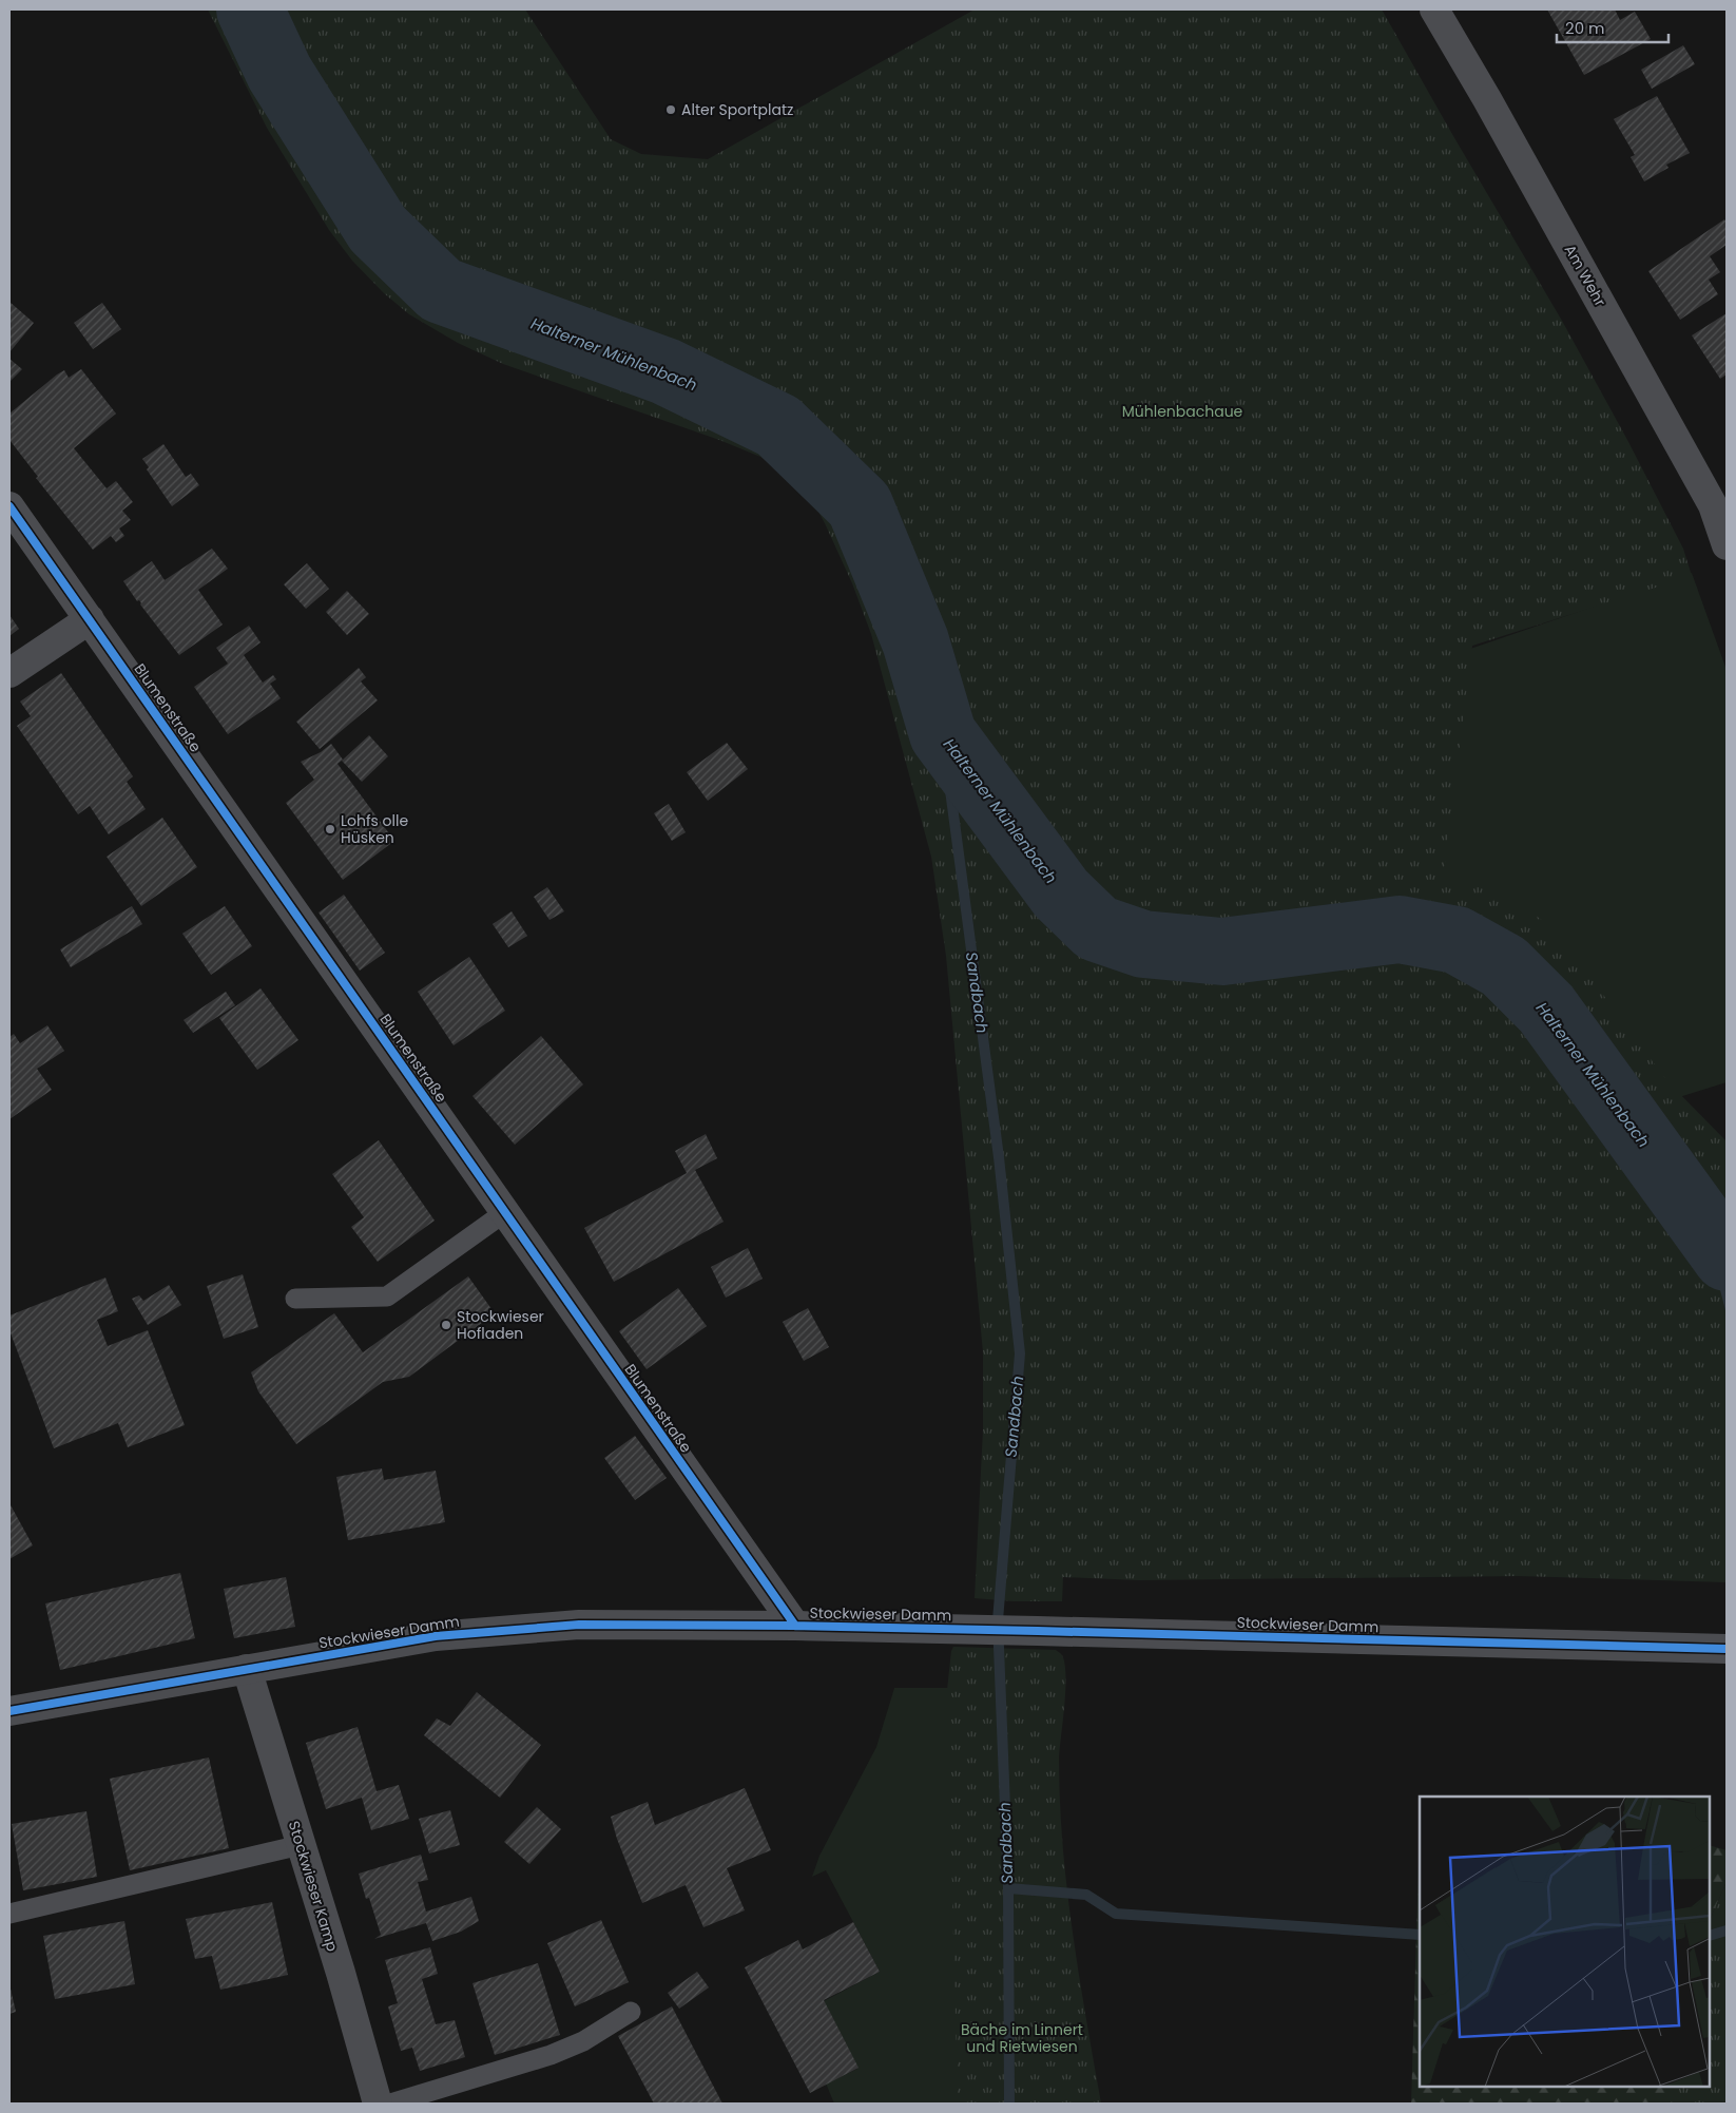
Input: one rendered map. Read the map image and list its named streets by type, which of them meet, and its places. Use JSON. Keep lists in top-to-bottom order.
{
  "streets": {
    "street": [
      "Am Wehr",
      "Blumenstraße",
      "Stockwieser Damm",
      "Stockwieser Kamp"
    ]
  },
  "crossings": [
    ["Blumenstraße", "Stockwieser Damm"],
    ["Stockwieser Damm", "Stockwieser Kamp"]
  ],
  "water": ["Halterner Mühlenbach", "Sandbach"],
  "parks": ["Mühlenbachaue", "Bäche im Linnert und Rietwiesen"],
  "places": ["Alter Sportplatz", "Lohfs olle Hüsken", "Stockwieser Hofladen"],
  "scale_bar": "20 m"
}
